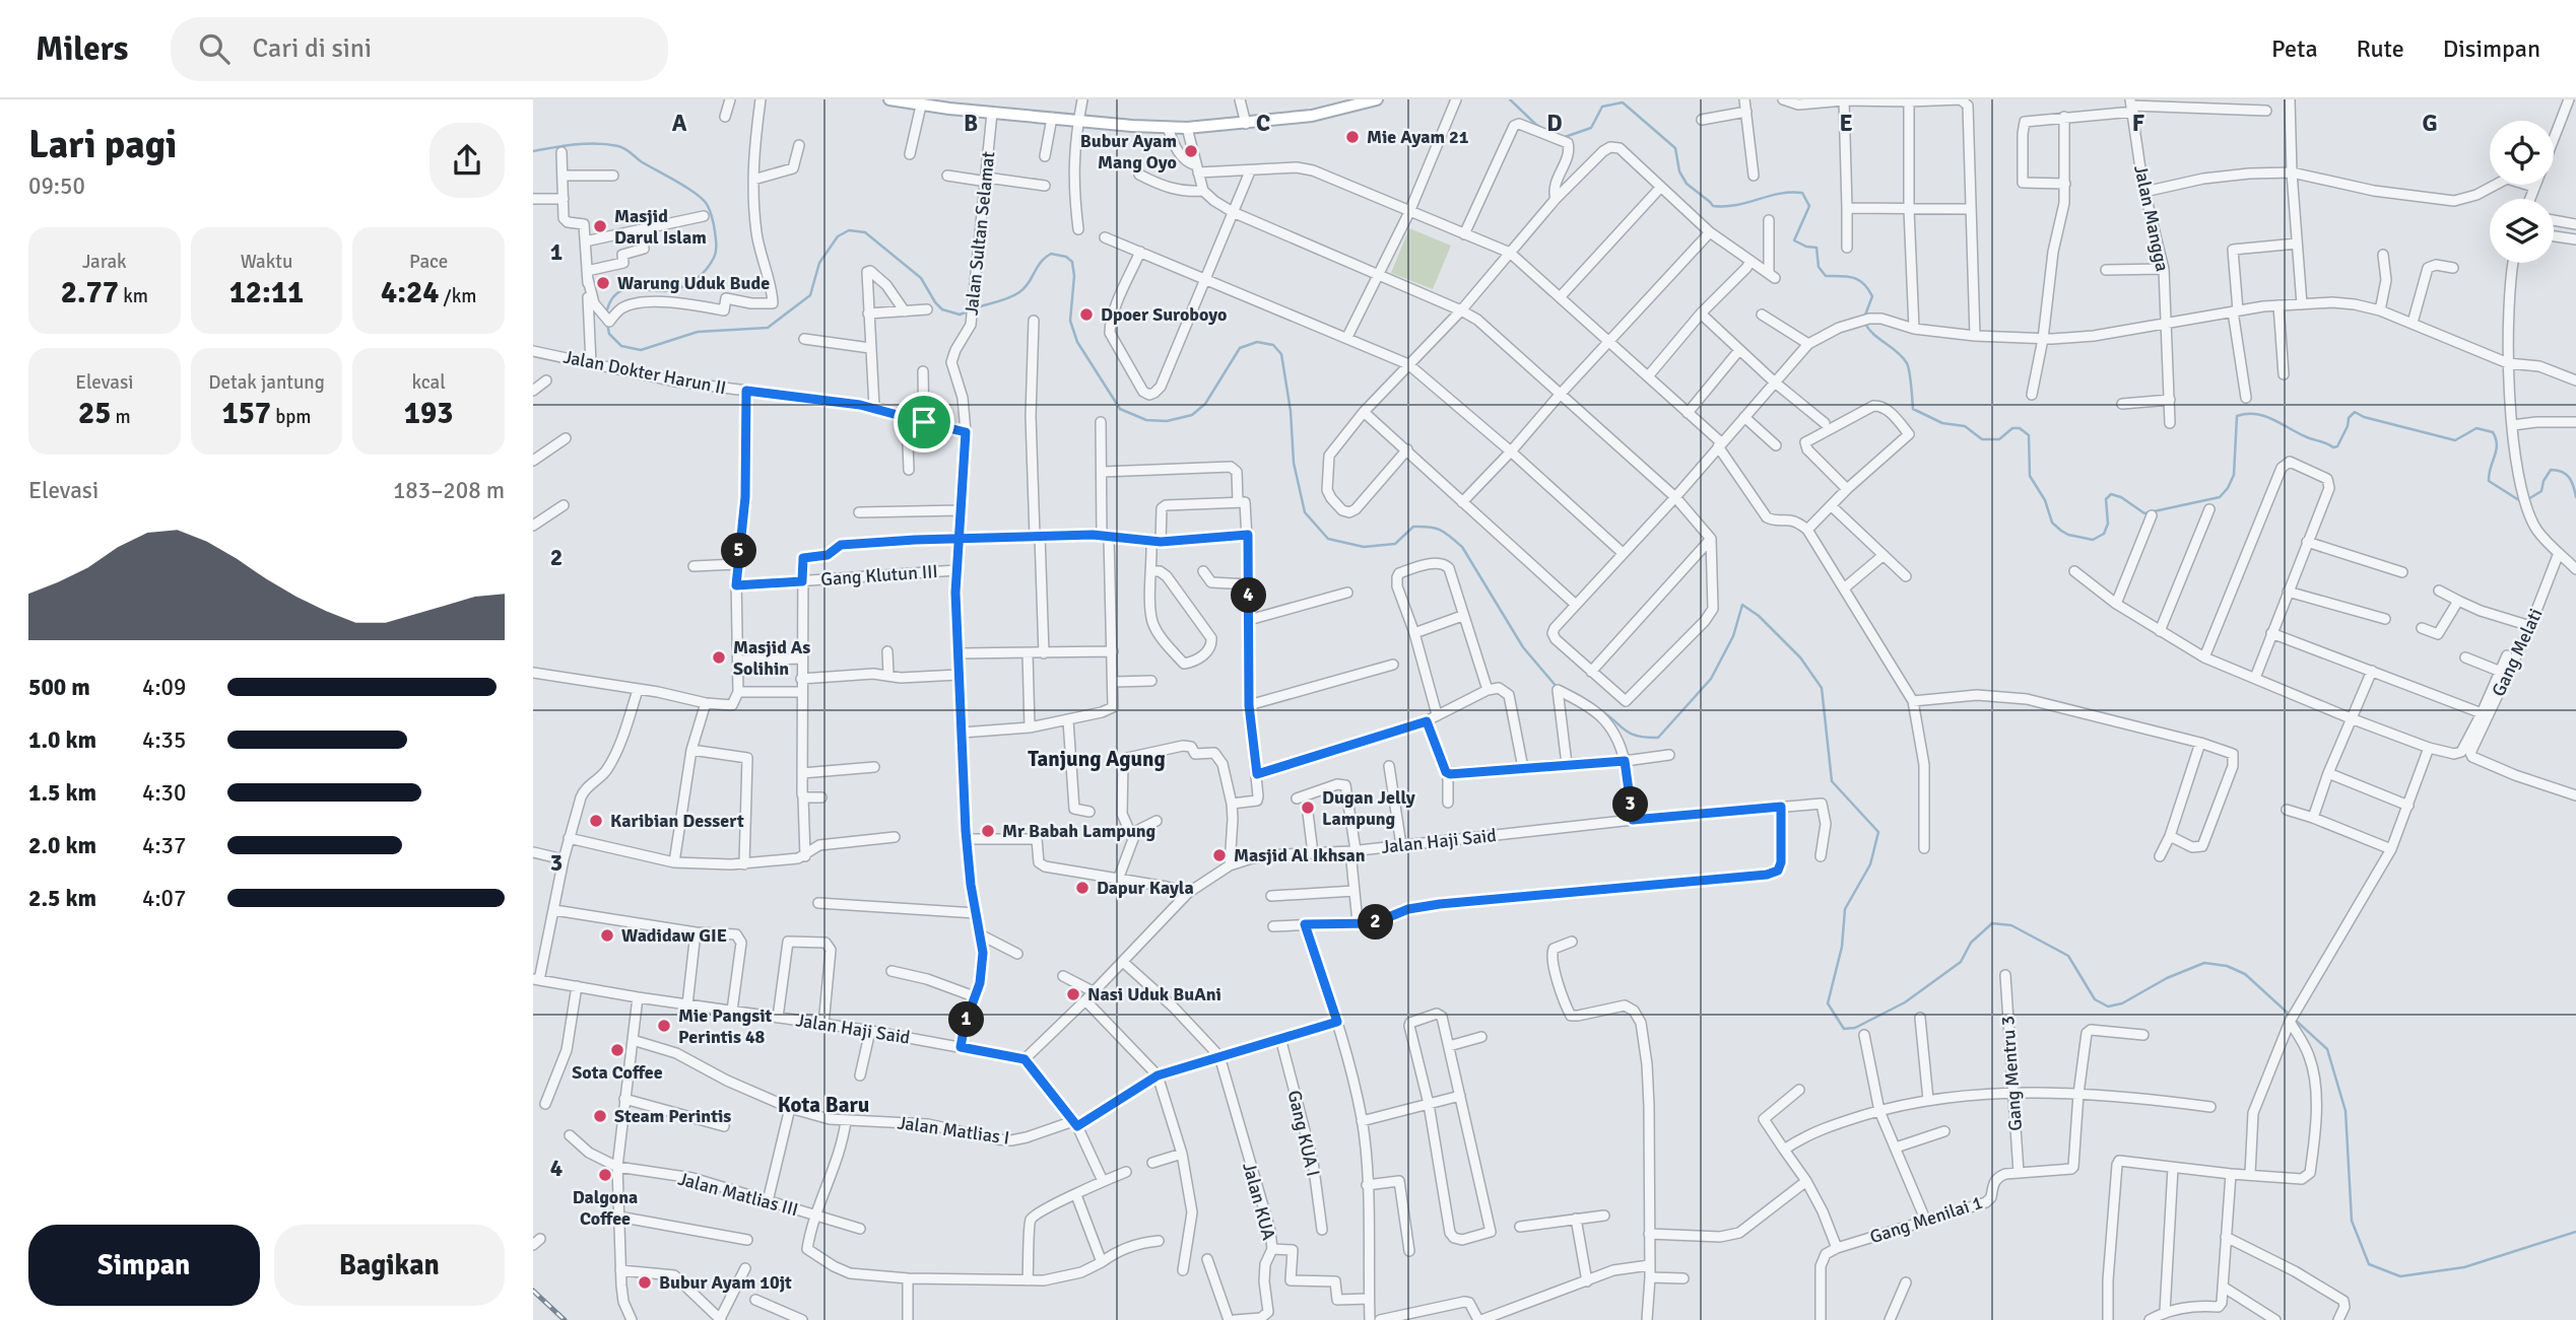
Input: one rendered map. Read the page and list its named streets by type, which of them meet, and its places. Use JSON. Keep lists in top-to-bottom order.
{
  "streets": {
    "street": [
      "Jalan Mangga",
      "Jalan Sultan Selamat",
      "Jalan Dokter Harun II",
      "Gang Klutun III",
      "Gang Melati",
      "Jalan Haji Said",
      "Gang Mentru 3",
      "Jalan Matlias I",
      "Gang KUA I",
      "Jalan Matlias III",
      "Jalan KUA",
      "Gang Menilai 1"
    ]
  },
  "crossings": [
    ["Jalan Sultan Selamat", "Jalan Dokter Harun II"],
    ["Jalan Sultan Selamat", "Gang Klutun III"],
    ["Jalan Sultan Selamat", "Jalan Haji Said"],
    ["Gang Mentru 3", "Gang Menilai 1"]
  ],
  "districts": ["Tanjung Agung", "Kota Baru"],
  "places": [
    "Mie Ayam 21",
    "Bubur Ayam Mang Oyo",
    "Masjid Darul Islam",
    "Warung Uduk Bude",
    "Dpoer Suroboyo",
    "Masjid As Solihin",
    "Dugan Jelly Lampung",
    "Karibian Dessert",
    "Mr Babah Lampung",
    "Masjid Al Ikhsan",
    "Dapur Kayla",
    "Wadidaw GIE",
    "Nasi Uduk BuAni",
    "Mie Pangsit Perintis 48",
    "Sota Coffee",
    "Steam Perintis",
    "Dalgona Coffee",
    "Bubur Ayam 10jt"
  ],
  "page": {
    "header": "Milers",
    "search": "Cari di sini",
    "nav": ["Peta", "Rute", "Disimpan"],
    "heading": ["Lari pagi", "09:50"],
    "stats": [
      ["Jarak", "2.77 km"],
      ["Waktu", "12:11"],
      ["Pace", "4:24 /km"],
      ["Elevasi", "25 m"],
      ["Detak jantung", "157 bpm"],
      ["kcal", "193"]
    ],
    "chart": ["Elevasi", "183–208 m"],
    "pins": [
      "5",
      "4",
      "3",
      "2",
      "1"
    ],
    "list": [
      {
        "name": "500 m",
        "note": "4:09"
      },
      {
        "name": "1.0 km",
        "note": "4:35"
      },
      {
        "name": "1.5 km",
        "note": "4:30"
      },
      {
        "name": "2.0 km",
        "note": "4:37"
      },
      {
        "name": "2.5 km",
        "note": "4:07"
      }
    ],
    "buttons": ["Simpan", "Bagikan"]
  },
  "grid": {
    "columns": [
      "A",
      "B",
      "C",
      "D",
      "E",
      "F",
      "G"
    ],
    "rows": [
      "1",
      "2",
      "3",
      "4"
    ]
  }
}
